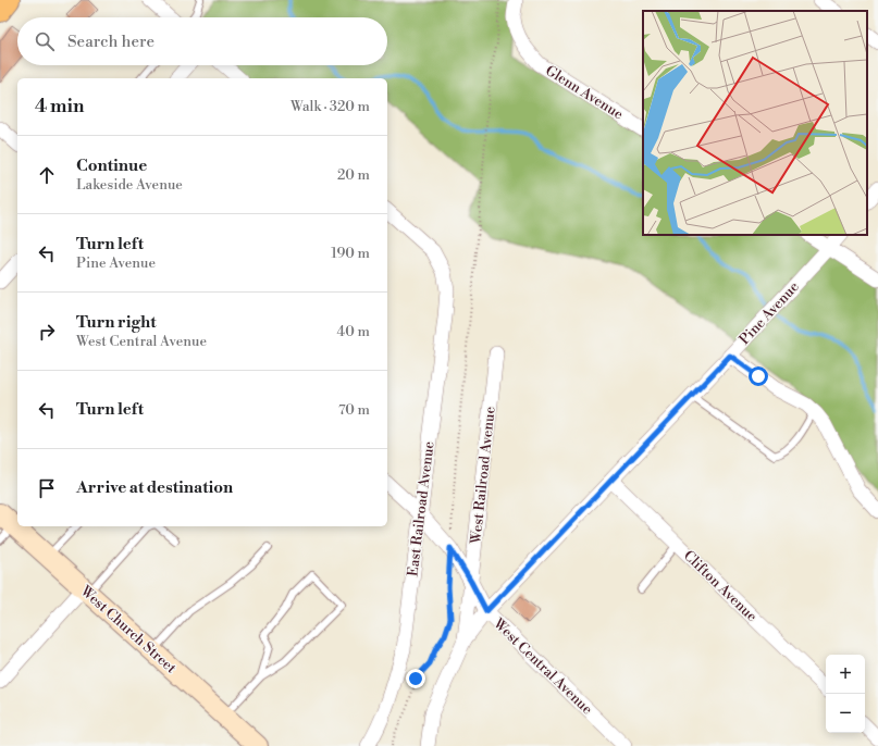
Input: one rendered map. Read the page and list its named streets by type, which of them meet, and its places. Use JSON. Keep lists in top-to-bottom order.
{
  "streets": {
    "main road": ["West Church Street"],
    "street": [
      "Glenn Avenue",
      "Pine Avenue",
      "West Railroad Avenue",
      "East Railroad Avenue",
      "Clifton Avenue",
      "West Central Avenue"
    ]
  },
  "crossings": [
    ["Pine Avenue", "West Railroad Avenue"],
    ["Pine Avenue", "Clifton Avenue"],
    ["Pine Avenue", "West Central Avenue"],
    ["West Railroad Avenue", "West Central Avenue"],
    ["East Railroad Avenue", "West Central Avenue"]
  ],
  "page": {
    "search": "Search here",
    "heading": ["4 min", "Walk · 320 m"],
    "list": [
      ["Continue", "Lakeside Avenue", "20 m"],
      ["Turn left", "Pine Avenue", "190 m"],
      ["Turn right", "West Central Avenue", "40 m"],
      ["Turn left", "70 m"],
      "Arrive at destination"
    ],
    "map_buttons": ["+", "−"]
  }
}
